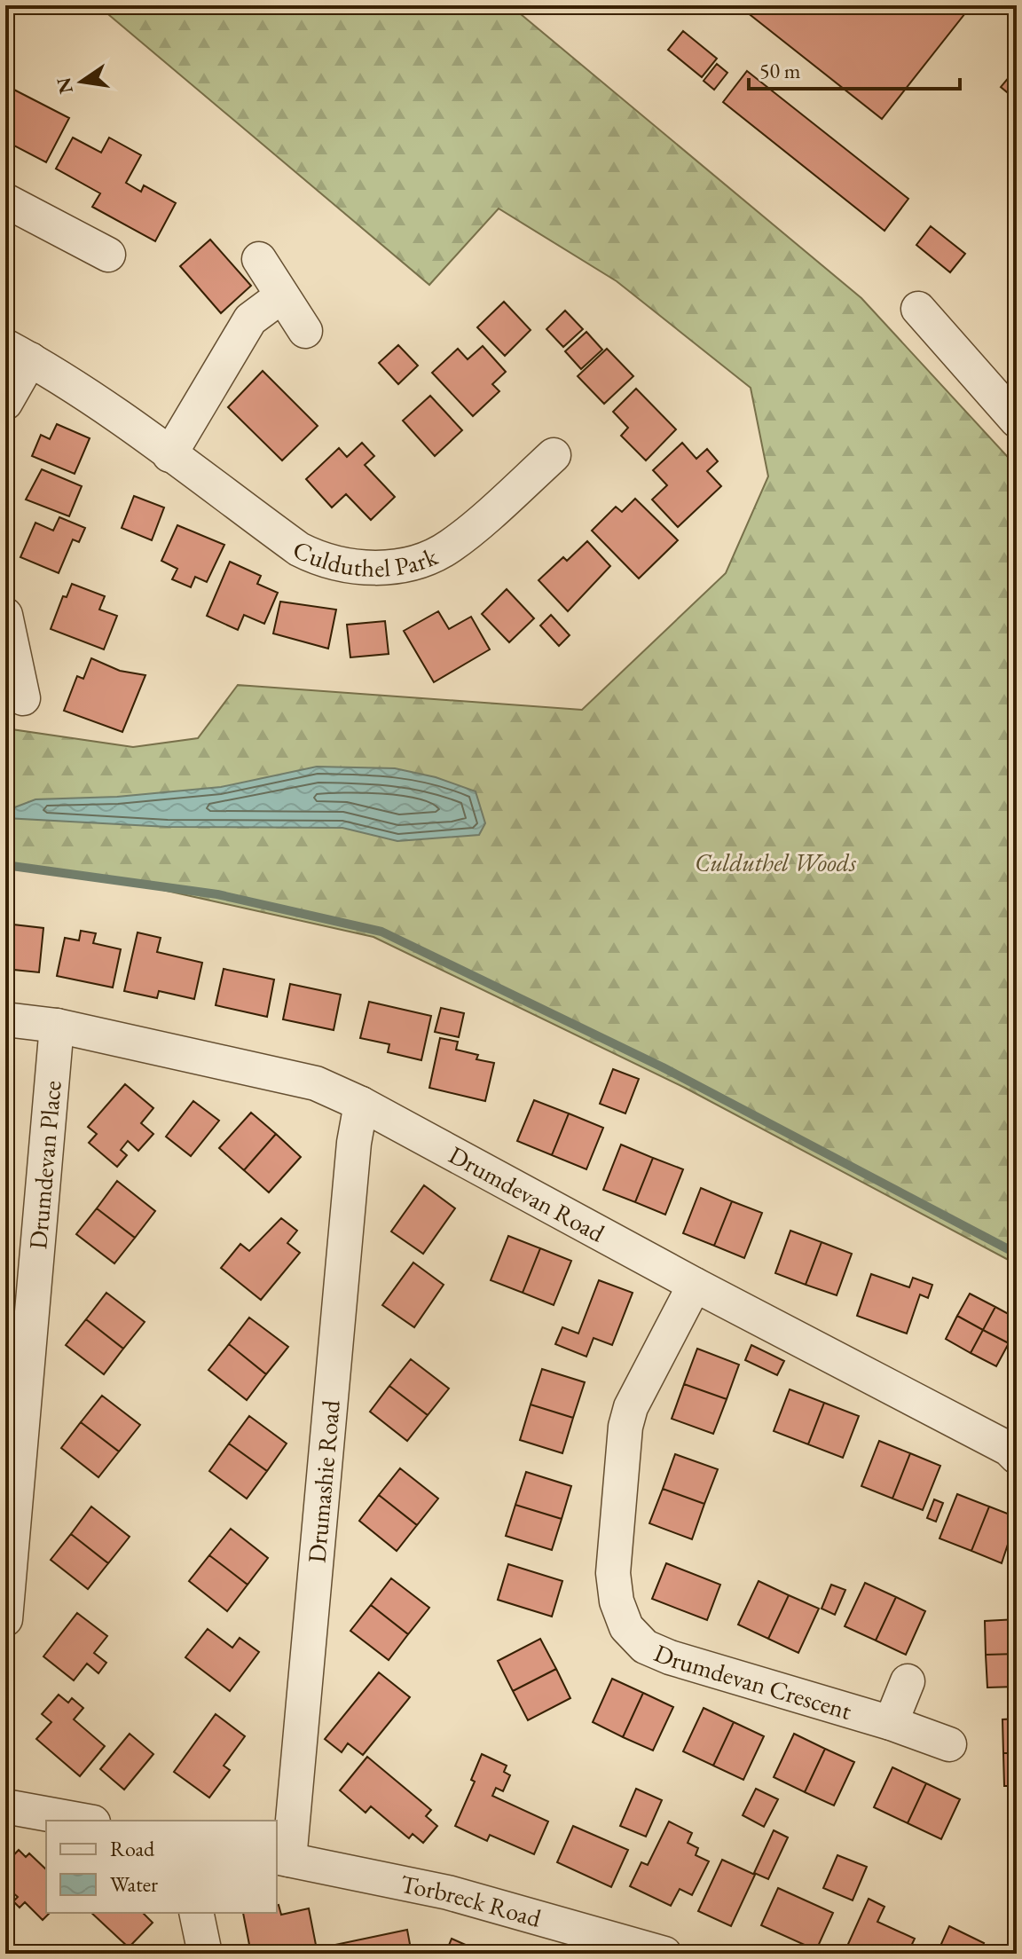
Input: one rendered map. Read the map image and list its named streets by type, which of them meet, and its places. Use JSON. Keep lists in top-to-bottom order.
{
  "streets": {
    "street": [
      "Culduthel Park",
      "Drumdevan Place",
      "Drumdevan Road",
      "Drumashie Road",
      "Drumdevan Crescent",
      "Torbreck Road"
    ]
  },
  "crossings": [
    ["Drumdevan Place", "Drumdevan Road"],
    ["Drumdevan Road", "Drumashie Road"],
    ["Drumdevan Road", "Drumdevan Crescent"],
    ["Drumashie Road", "Torbreck Road"]
  ],
  "parks": ["Culduthel Woods"],
  "legend": ["Road", "Water"],
  "scale_bar": "50 m",
  "north": "left"
}
